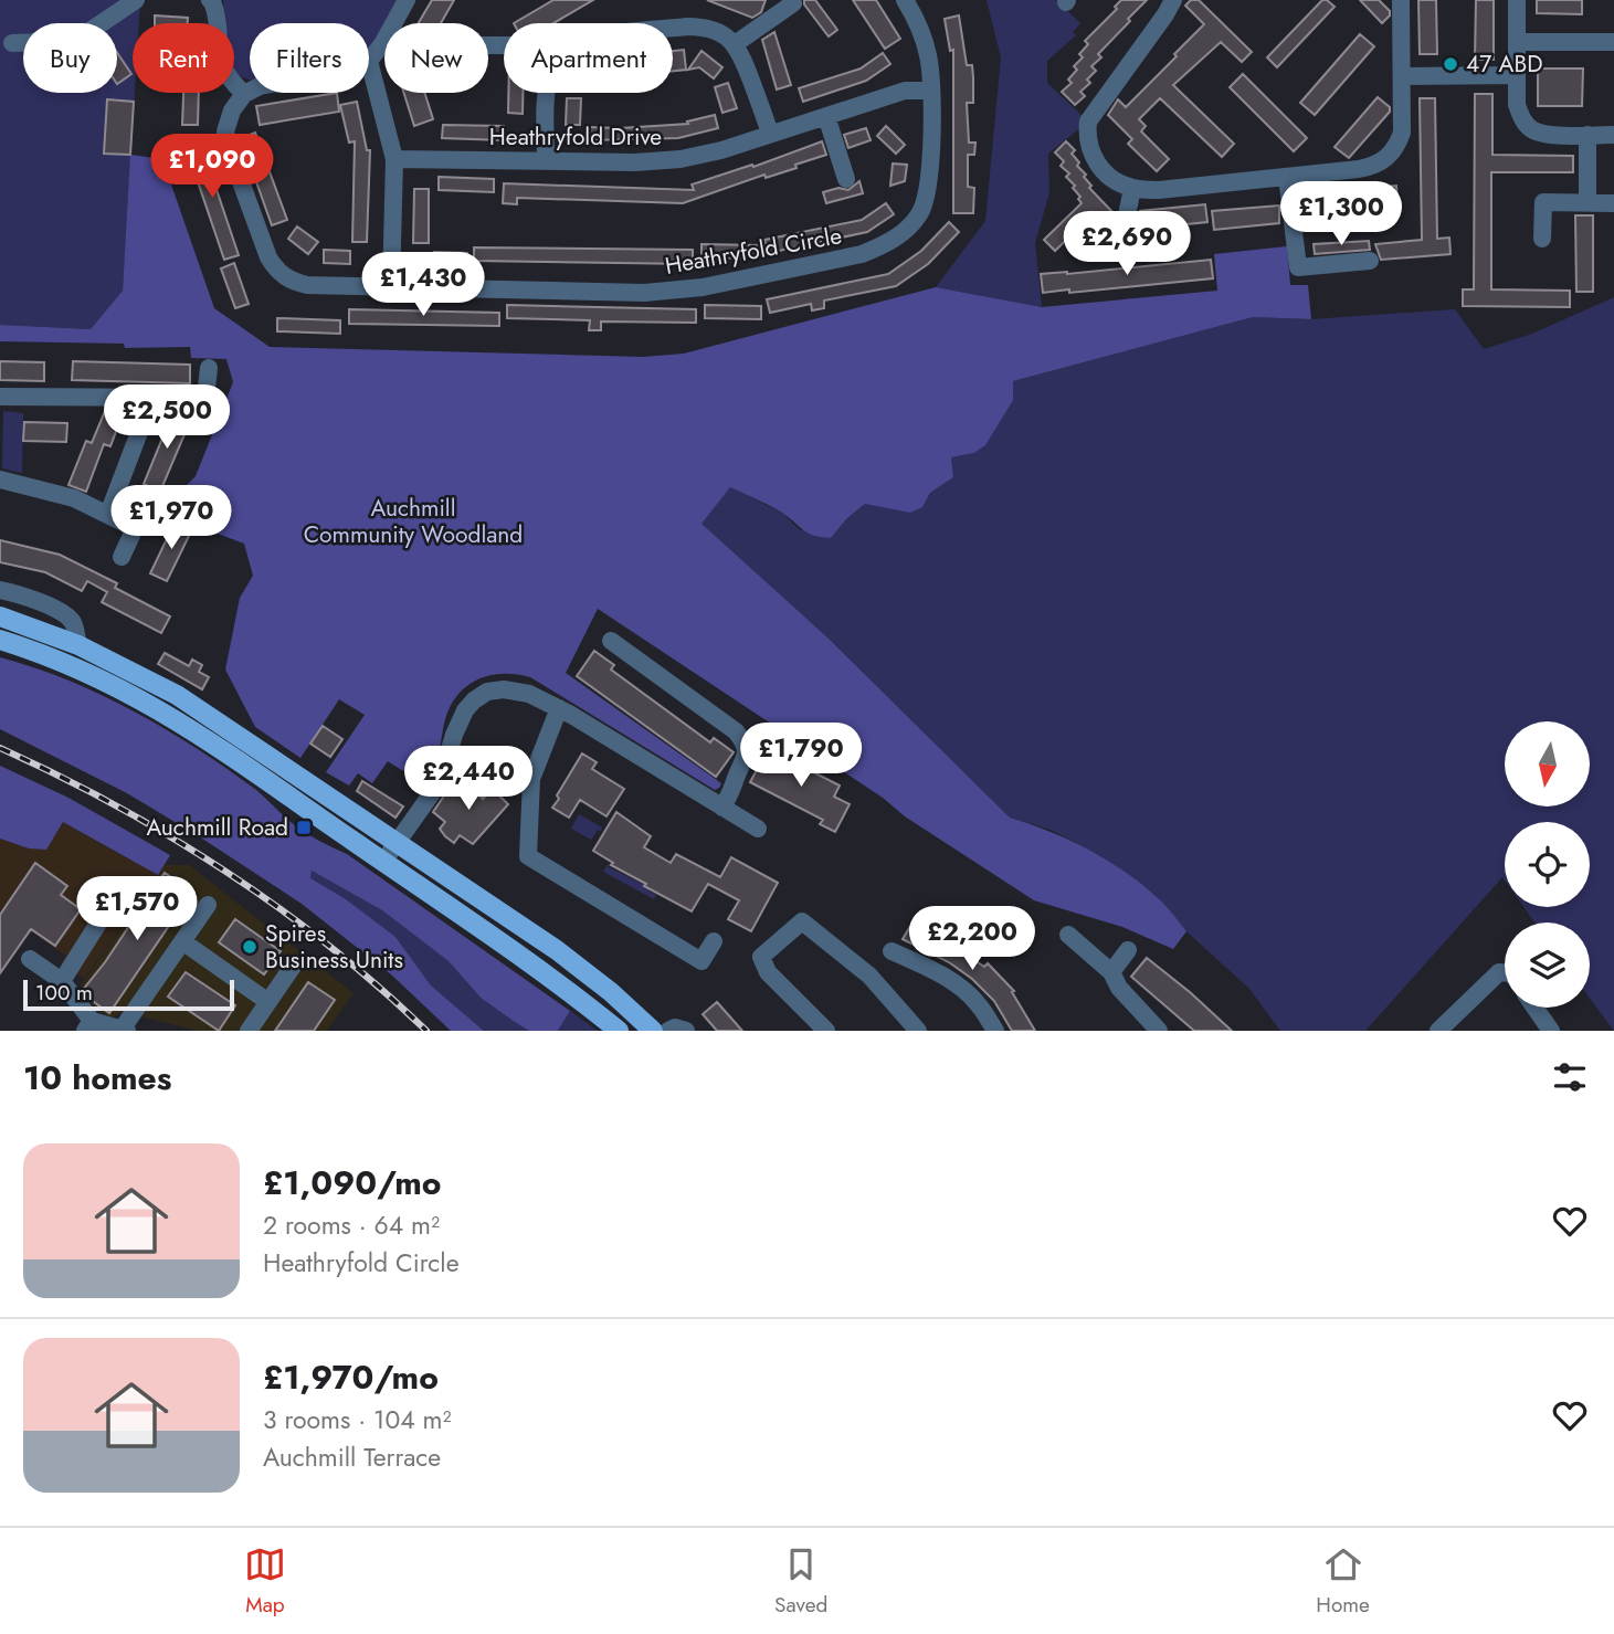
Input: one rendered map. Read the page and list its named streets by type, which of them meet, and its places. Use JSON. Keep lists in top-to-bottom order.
{
  "streets": {
    "street": ["Heathryfold Drive", "Heathryfold Circle"]
  },
  "crossings": [
    ["Heathryfold Drive", "Heathryfold Circle"]
  ],
  "parks": ["Auchmill Community Woodland"],
  "places": {
    "other": ["47 ABD", "Spires Business Units"],
    "transit": ["Auchmill Road"]
  },
  "scale_bar": "100 m",
  "north": "bottom",
  "page": {
    "chip": [
      "Buy",
      "Rent",
      "Filters",
      "New",
      "Apartment"
    ],
    "price": [
      "£1,090",
      "£1,300",
      "£2,690",
      "£1,430",
      "£2,500",
      "£1,970",
      "£1,790",
      "£2,440",
      "£1,570",
      "£2,200"
    ],
    "scale": "100 m",
    "heading": "10 homes",
    "list": [
      {
        "name": "£1,090/mo",
        "note": "2 rooms · 64 m² · Heathryfold Circle"
      },
      {
        "name": "£1,970/mo",
        "note": "3 rooms · 104 m² · Auchmill Terrace"
      }
    ],
    "tabs": ["Map", "Saved", "Home"]
  }
}
